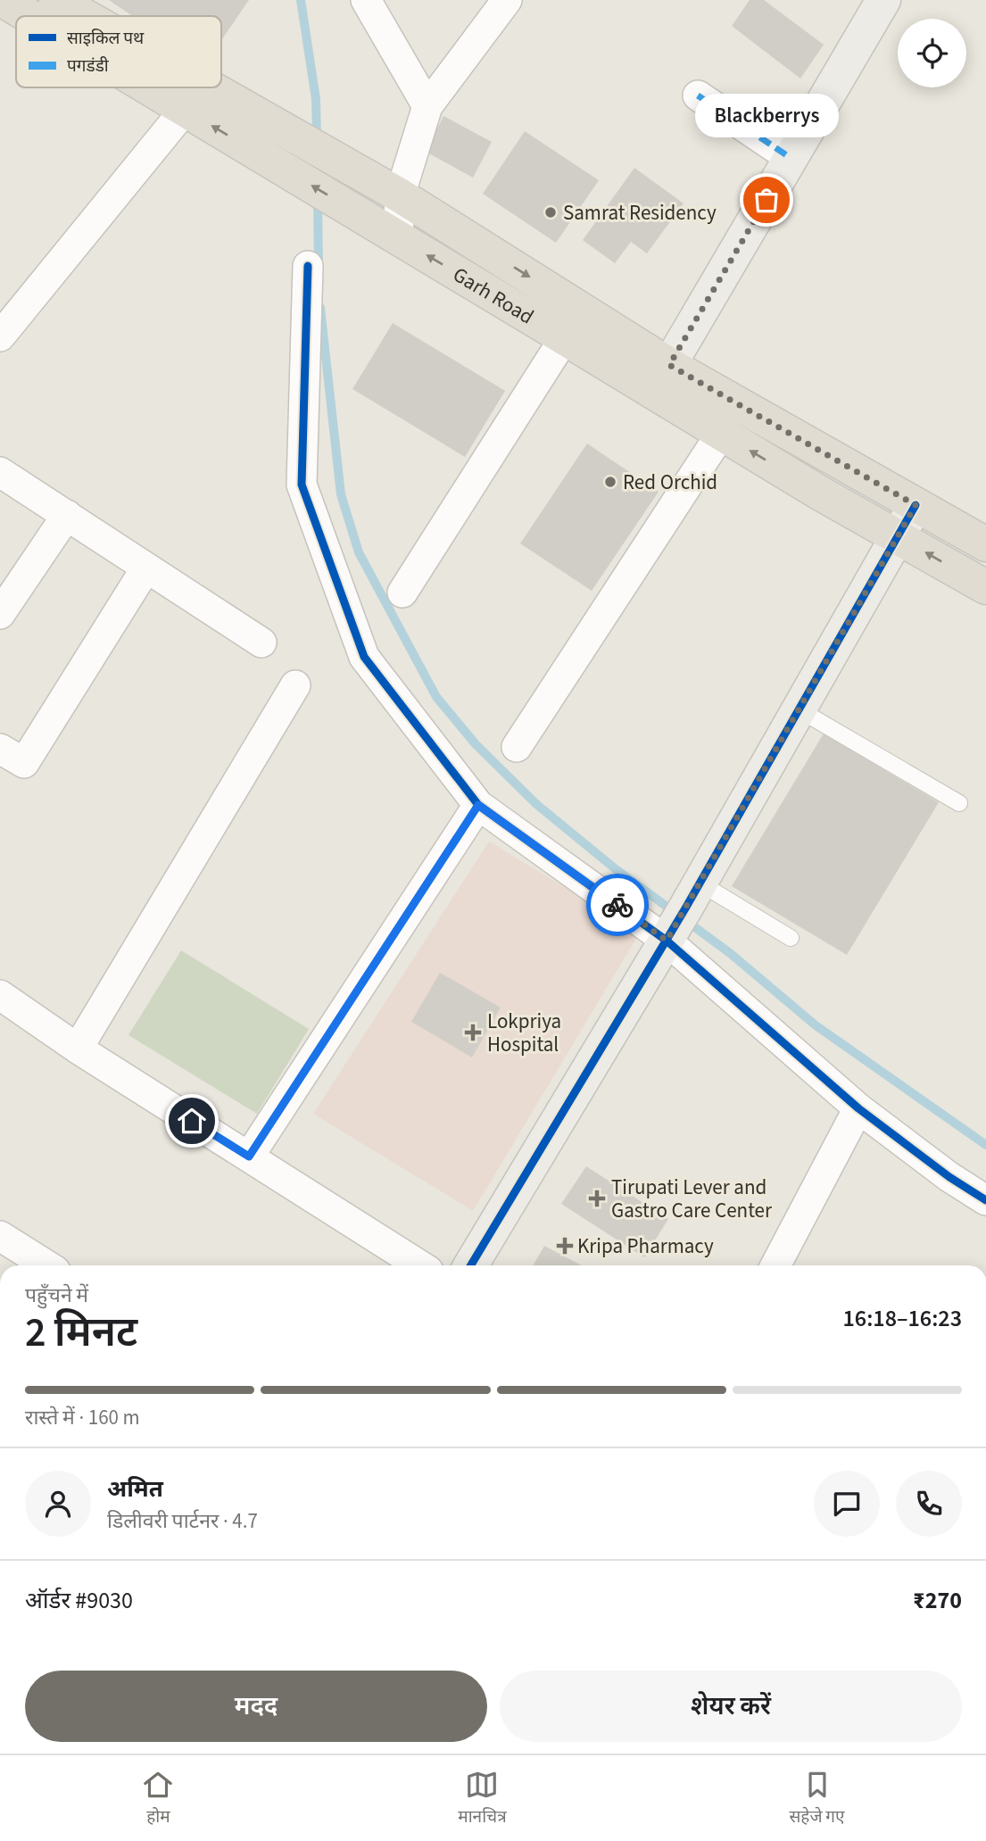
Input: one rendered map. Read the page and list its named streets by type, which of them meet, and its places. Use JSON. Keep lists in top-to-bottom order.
{
  "streets": {
    "main road": ["Garh Road"]
  },
  "places": {
    "other": ["Blackberrys", "Samrat Residency", "Red Orchid"],
    "health": ["Lokpriya Hospital", "Tirupati Lever and Gastro Care Center", "Kripa Pharmacy"]
  },
  "legend": ["साइकिल पथ", "पगडंडी"],
  "page": {
    "bubble": "Blackberrys",
    "heading": ["2 मिनट", "पहुँचने में", "16:18–16:23"],
    "panel": [
      "अमित",
      "डिलीवरी पार्टनर · 4.7",
      "ऑर्डर #9030",
      "₹270"
    ],
    "bar": "रास्ते में · 160 m",
    "buttons": ["मदद", "शेयर करें"],
    "tabs": ["होम", "मानचित्र", "सहेजे गए"]
  }
}
